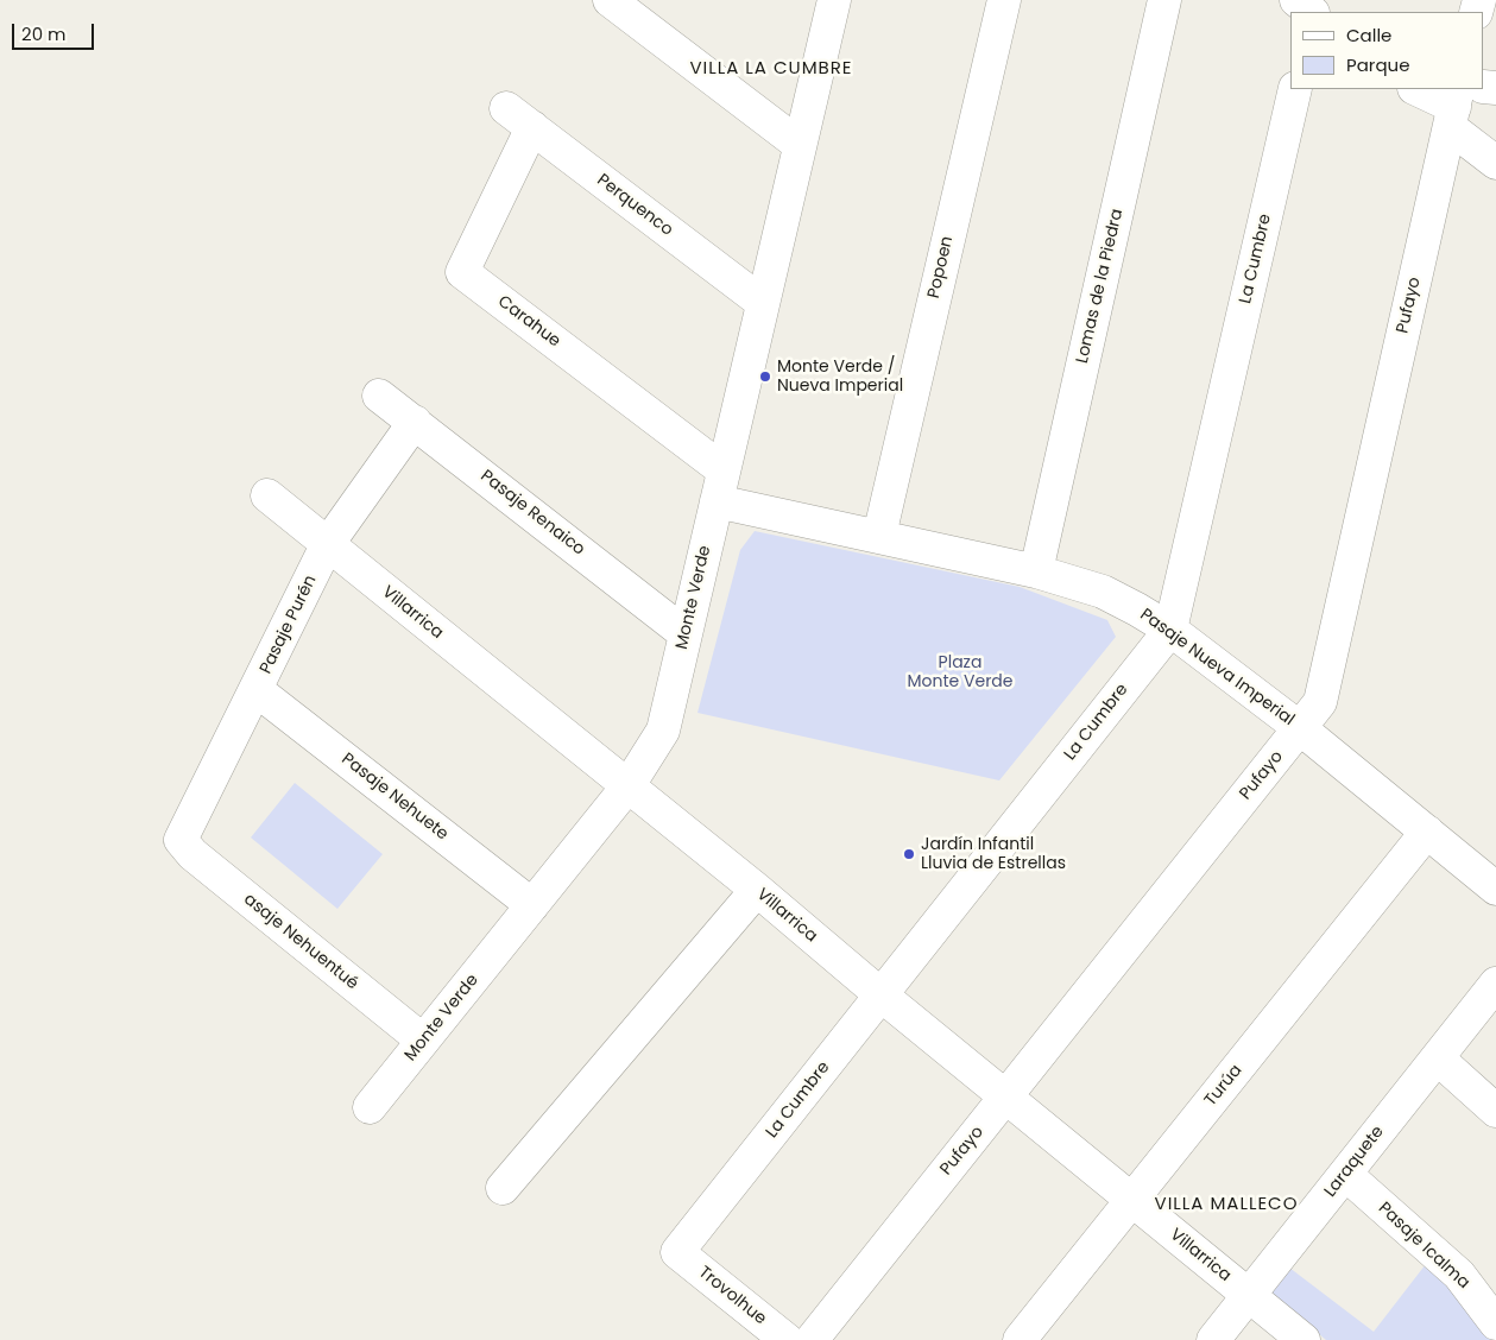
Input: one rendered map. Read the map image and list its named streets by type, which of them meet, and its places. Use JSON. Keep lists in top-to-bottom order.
{
  "streets": {
    "street": [
      "Perquenco",
      "La Cumbre",
      "Popoen",
      "Lomas de la Piedra",
      "Pufayo",
      "Carahue",
      "Pasaje Renaico",
      "Monte Verde",
      "Villarrica",
      "Pasaje Purén",
      "Pasaje Nueva Imperial",
      "Pasaje Nehuete",
      "asaje Nehuentué",
      "Turúa",
      "Laraquete",
      "Pasaje Icalma",
      "Trovolhue"
    ]
  },
  "crossings": [
    ["Perquenco", "Carahue"],
    ["Perquenco", "Monte Verde"],
    ["La Cumbre", "Villarrica"],
    ["La Cumbre", "Pasaje Nueva Imperial"],
    ["La Cumbre", "Trovolhue"],
    ["Popoen", "Pasaje Nueva Imperial"],
    ["Lomas de la Piedra", "Pasaje Nueva Imperial"],
    ["Pufayo", "Villarrica"],
    ["Pufayo", "Pasaje Nueva Imperial"],
    ["Carahue", "Monte Verde"],
    ["Pasaje Renaico", "Monte Verde"],
    ["Pasaje Renaico", "Pasaje Purén"],
    ["Monte Verde", "Villarrica"],
    ["Monte Verde", "Pasaje Nueva Imperial"],
    ["Monte Verde", "Pasaje Nehuete"],
    ["Monte Verde", "asaje Nehuentué"],
    ["Villarrica", "Pasaje Purén"],
    ["Villarrica", "Turúa"],
    ["Villarrica", "Laraquete"],
    ["Pasaje Purén", "Pasaje Nehuete"],
    ["Pasaje Purén", "asaje Nehuentué"],
    ["Pasaje Nueva Imperial", "Turúa"],
    ["Laraquete", "Pasaje Icalma"]
  ],
  "districts": ["VILLA LA CUMBRE", "VILLA MALLECO"],
  "parks": ["Plaza Monte Verde"],
  "places": ["Monte Verde / Nueva Imperial", "Jardín Infantil Lluvia de Estrellas"],
  "legend": ["Calle", "Parque"],
  "scale_bar": "20 m"
}
